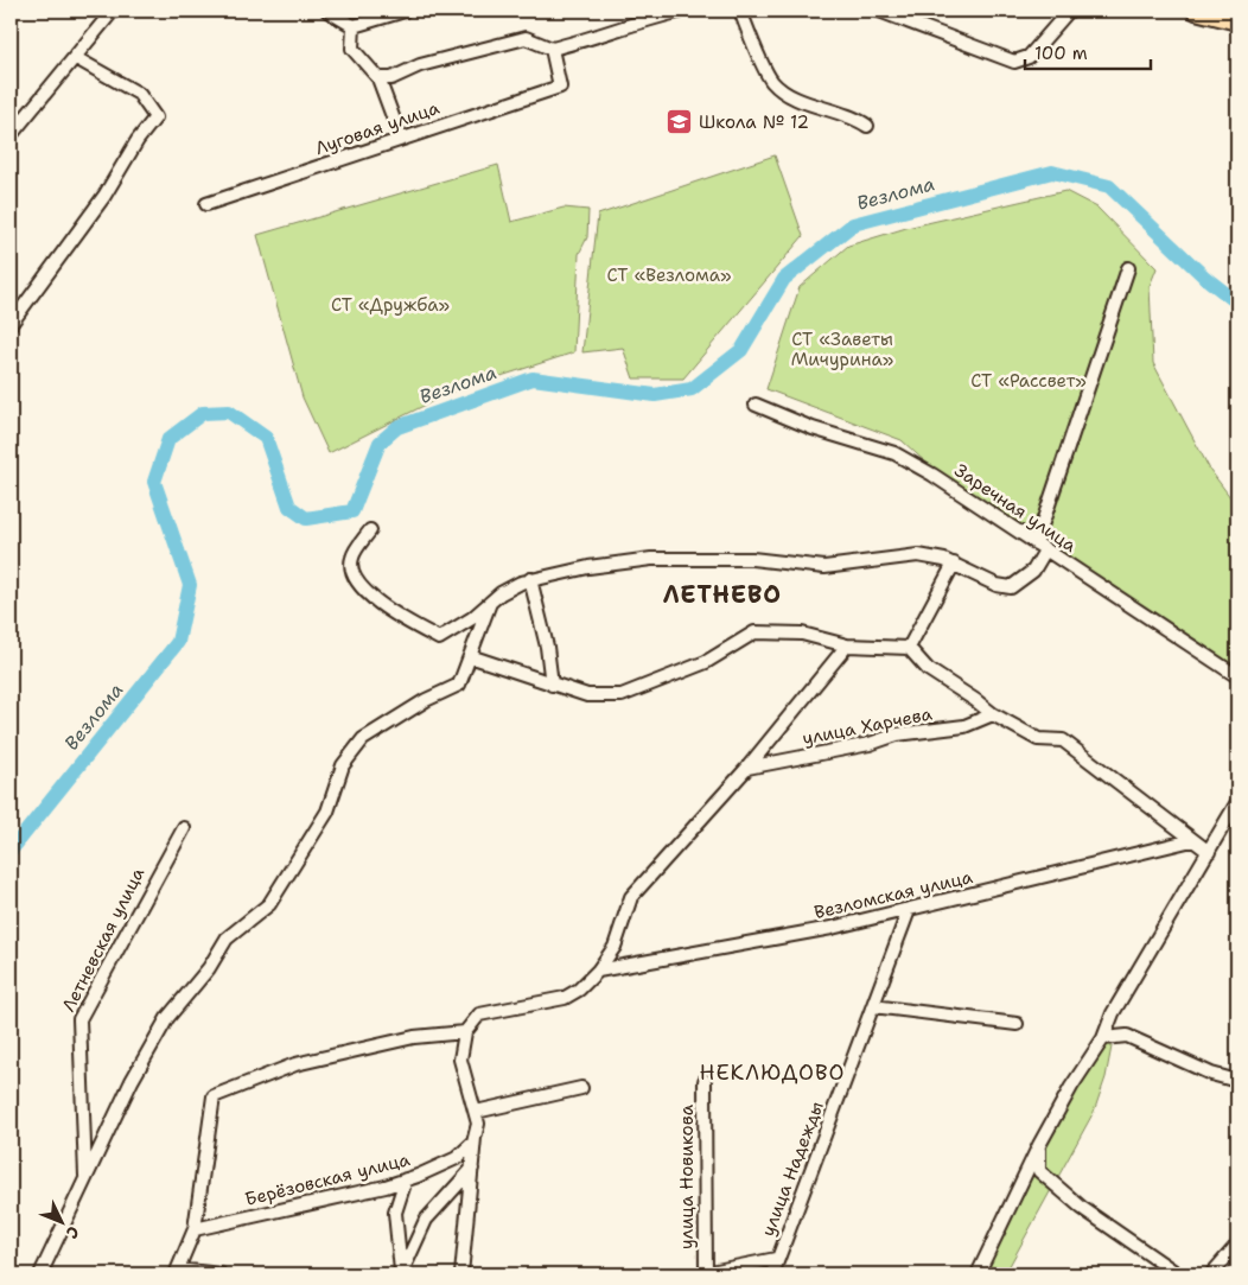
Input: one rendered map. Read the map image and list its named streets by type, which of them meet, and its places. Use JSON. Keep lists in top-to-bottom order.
{
  "streets": {
    "street": [
      "Луговая улица",
      "Заречная улица",
      "улица Харчева",
      "Везломская улица",
      "Летневская улица",
      "улица Надежды",
      "улица Новикова",
      "Берёзовская улица"
    ]
  },
  "crossings": [
    ["Везломская улица", "улица Надежды"]
  ],
  "districts": ["ЛЕТНЕВО", "НЕКЛЮДОВО"],
  "water": ["Везлома"],
  "parks": [
    "СТ «Везлома»",
    "СТ «Дружба»",
    "СТ «Заветы Мичурина»",
    "СТ «Рассвет»"
  ],
  "places": {
    "school or university": ["Школа № 12"]
  },
  "scale_bar": "100 m",
  "north": "bottom right"
}
